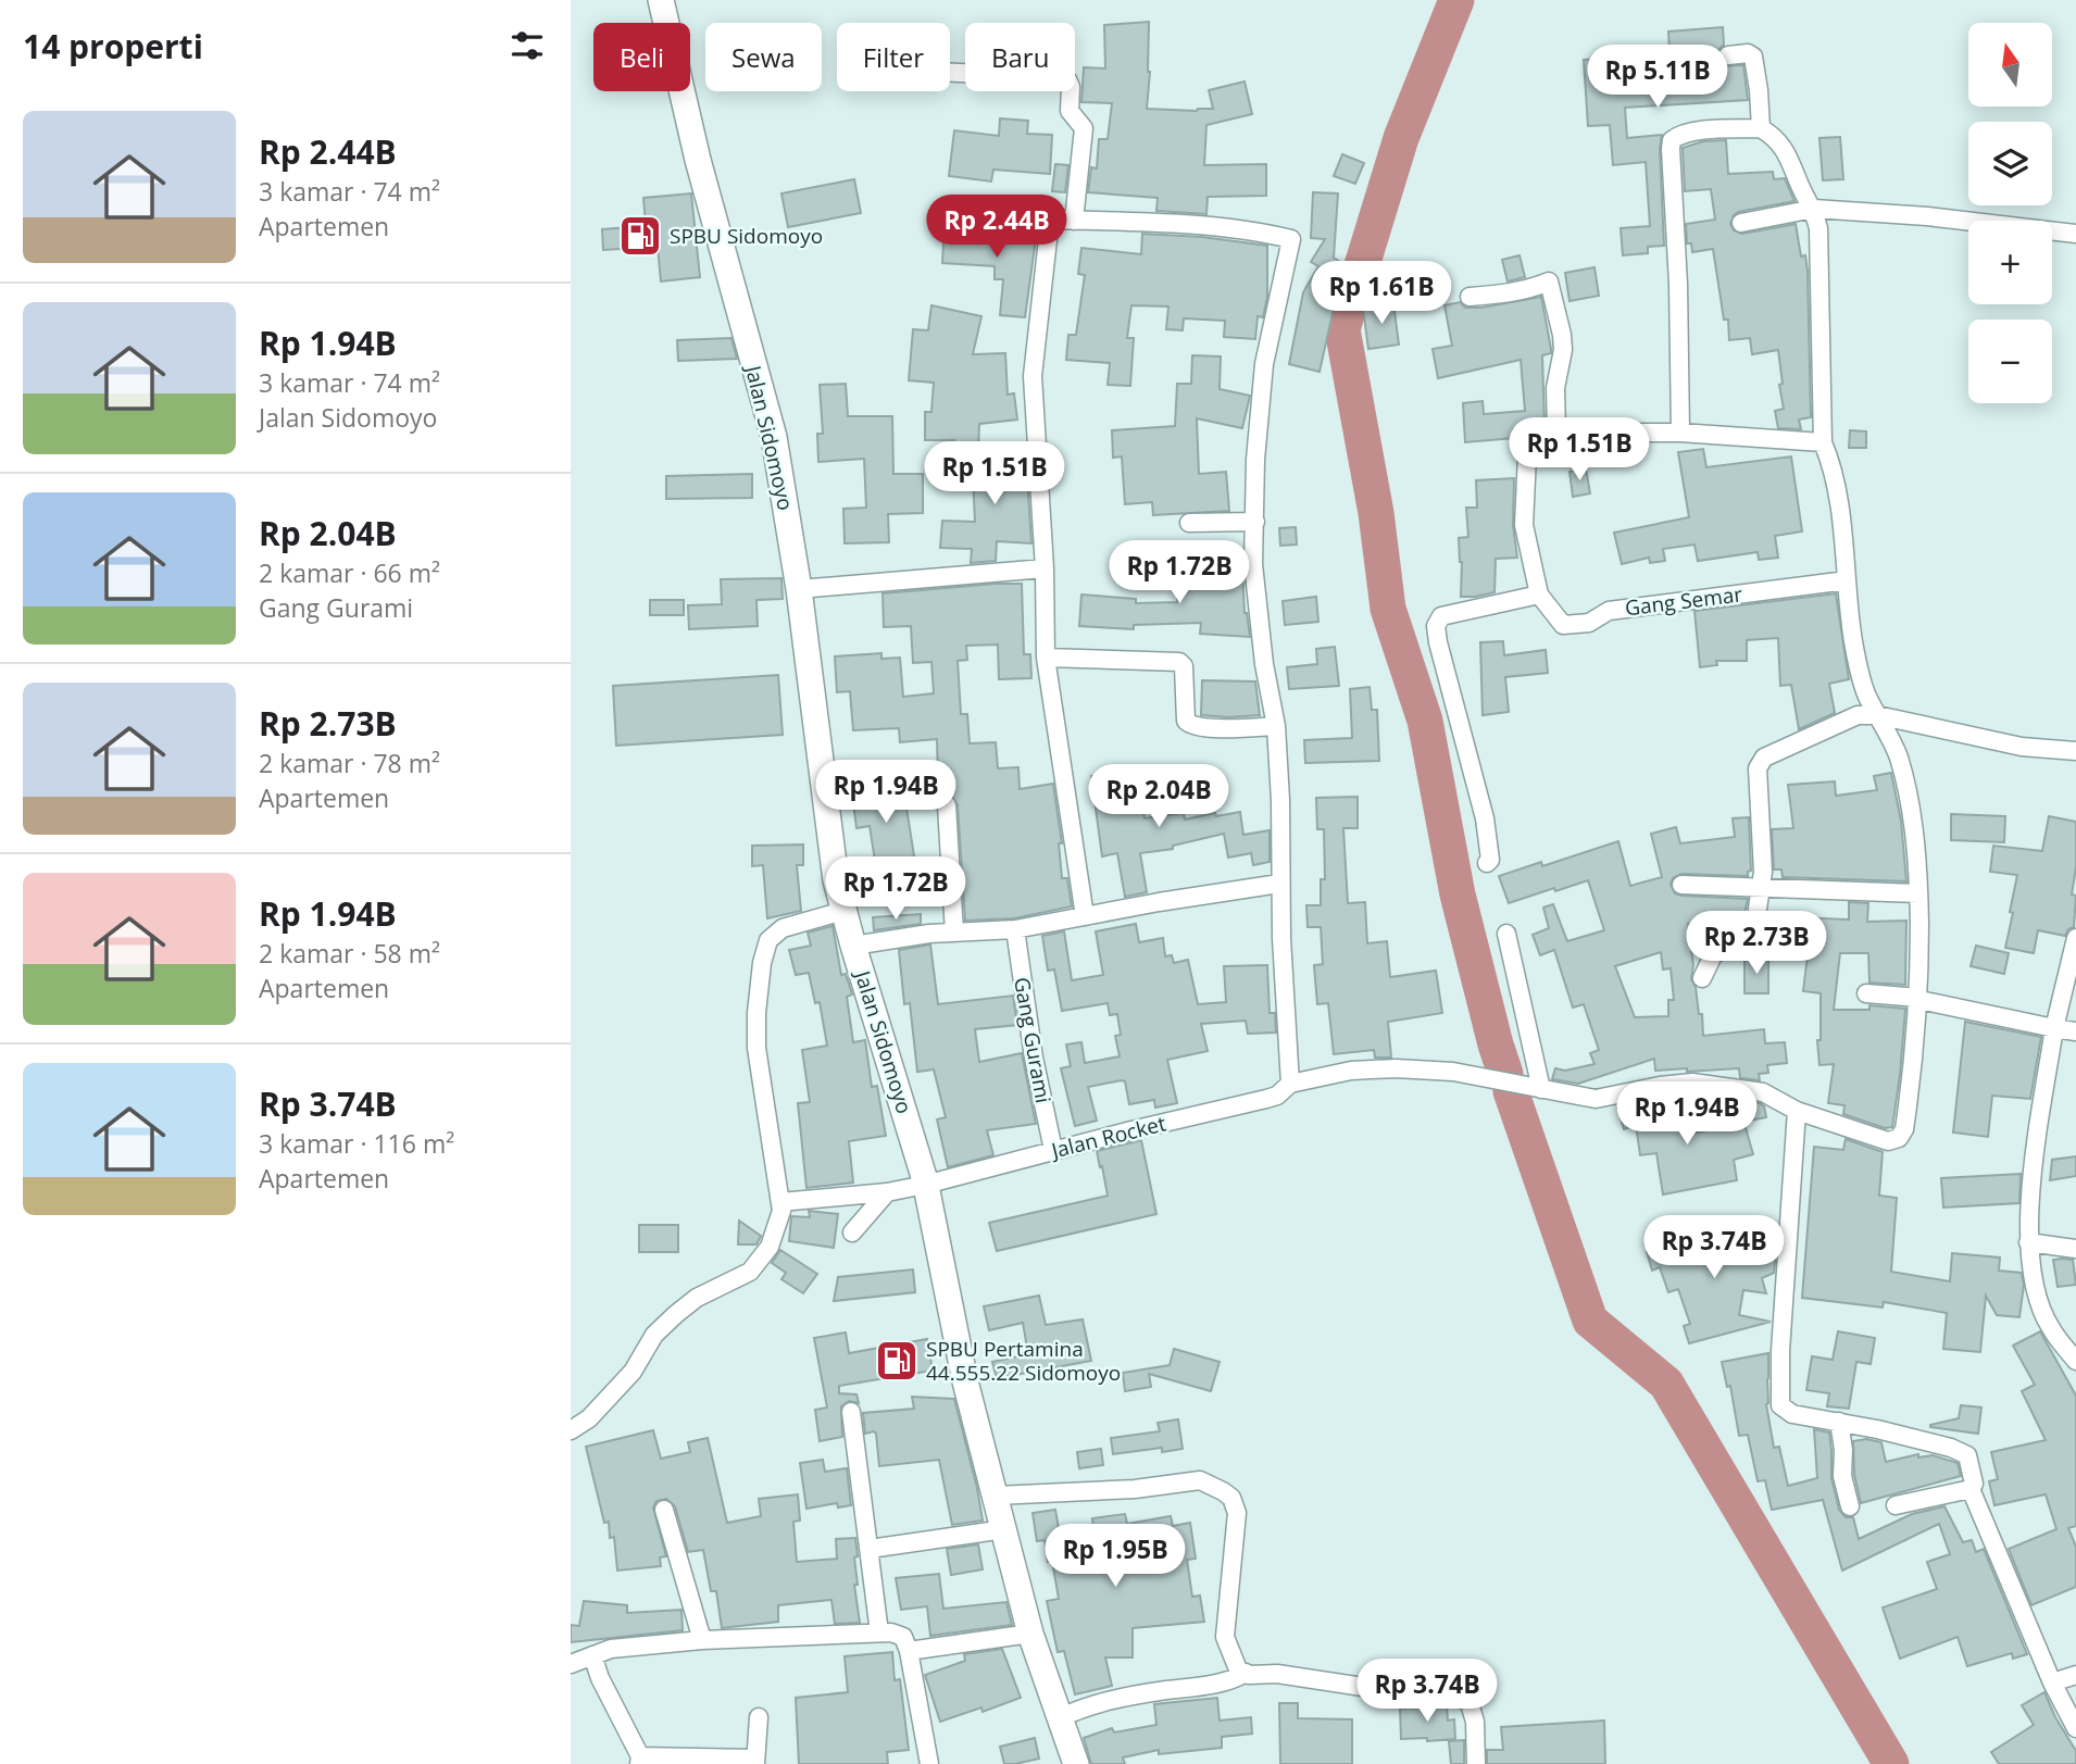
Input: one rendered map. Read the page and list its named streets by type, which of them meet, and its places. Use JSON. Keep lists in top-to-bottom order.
{
  "streets": {
    "main road": ["Jalan Sidomoyo"],
    "street": ["Gang Semar", "Gang Gurami", "Jalan Rocket"]
  },
  "crossings": [
    ["Jalan Sidomoyo", "Jalan Rocket"],
    ["Gang Gurami", "Jalan Rocket"]
  ],
  "places": {
    "fuel station": ["SPBU Sidomoyo", "SPBU Pertamina 44.555.22 Sidomoyo"]
  },
  "north": "top",
  "page": {
    "heading": "14 properti",
    "map_buttons": ["+", "−"],
    "chip": [
      "Beli",
      "Sewa",
      "Filter",
      "Baru"
    ],
    "price": [
      "Rp 5.11B",
      "Rp 2.44B",
      "Rp 1.61B",
      "Rp 1.51B",
      "Rp 1.51B",
      "Rp 1.72B",
      "Rp 1.94B",
      "Rp 2.04B",
      "Rp 1.72B",
      "Rp 2.73B",
      "Rp 1.94B",
      "Rp 3.74B",
      "Rp 1.95B",
      "Rp 3.74B"
    ],
    "list": [
      {
        "name": "Rp 2.44B",
        "note": "3 kamar · 74 m² · Apartemen"
      },
      {
        "name": "Rp 1.94B",
        "note": "3 kamar · 74 m² · Jalan Sidomoyo"
      },
      {
        "name": "Rp 2.04B",
        "note": "2 kamar · 66 m² · Gang Gurami"
      },
      {
        "name": "Rp 2.73B",
        "note": "2 kamar · 78 m² · Apartemen"
      },
      {
        "name": "Rp 1.94B",
        "note": "2 kamar · 58 m² · Apartemen"
      },
      {
        "name": "Rp 3.74B",
        "note": "3 kamar · 116 m² · Apartemen"
      }
    ]
  }
}
